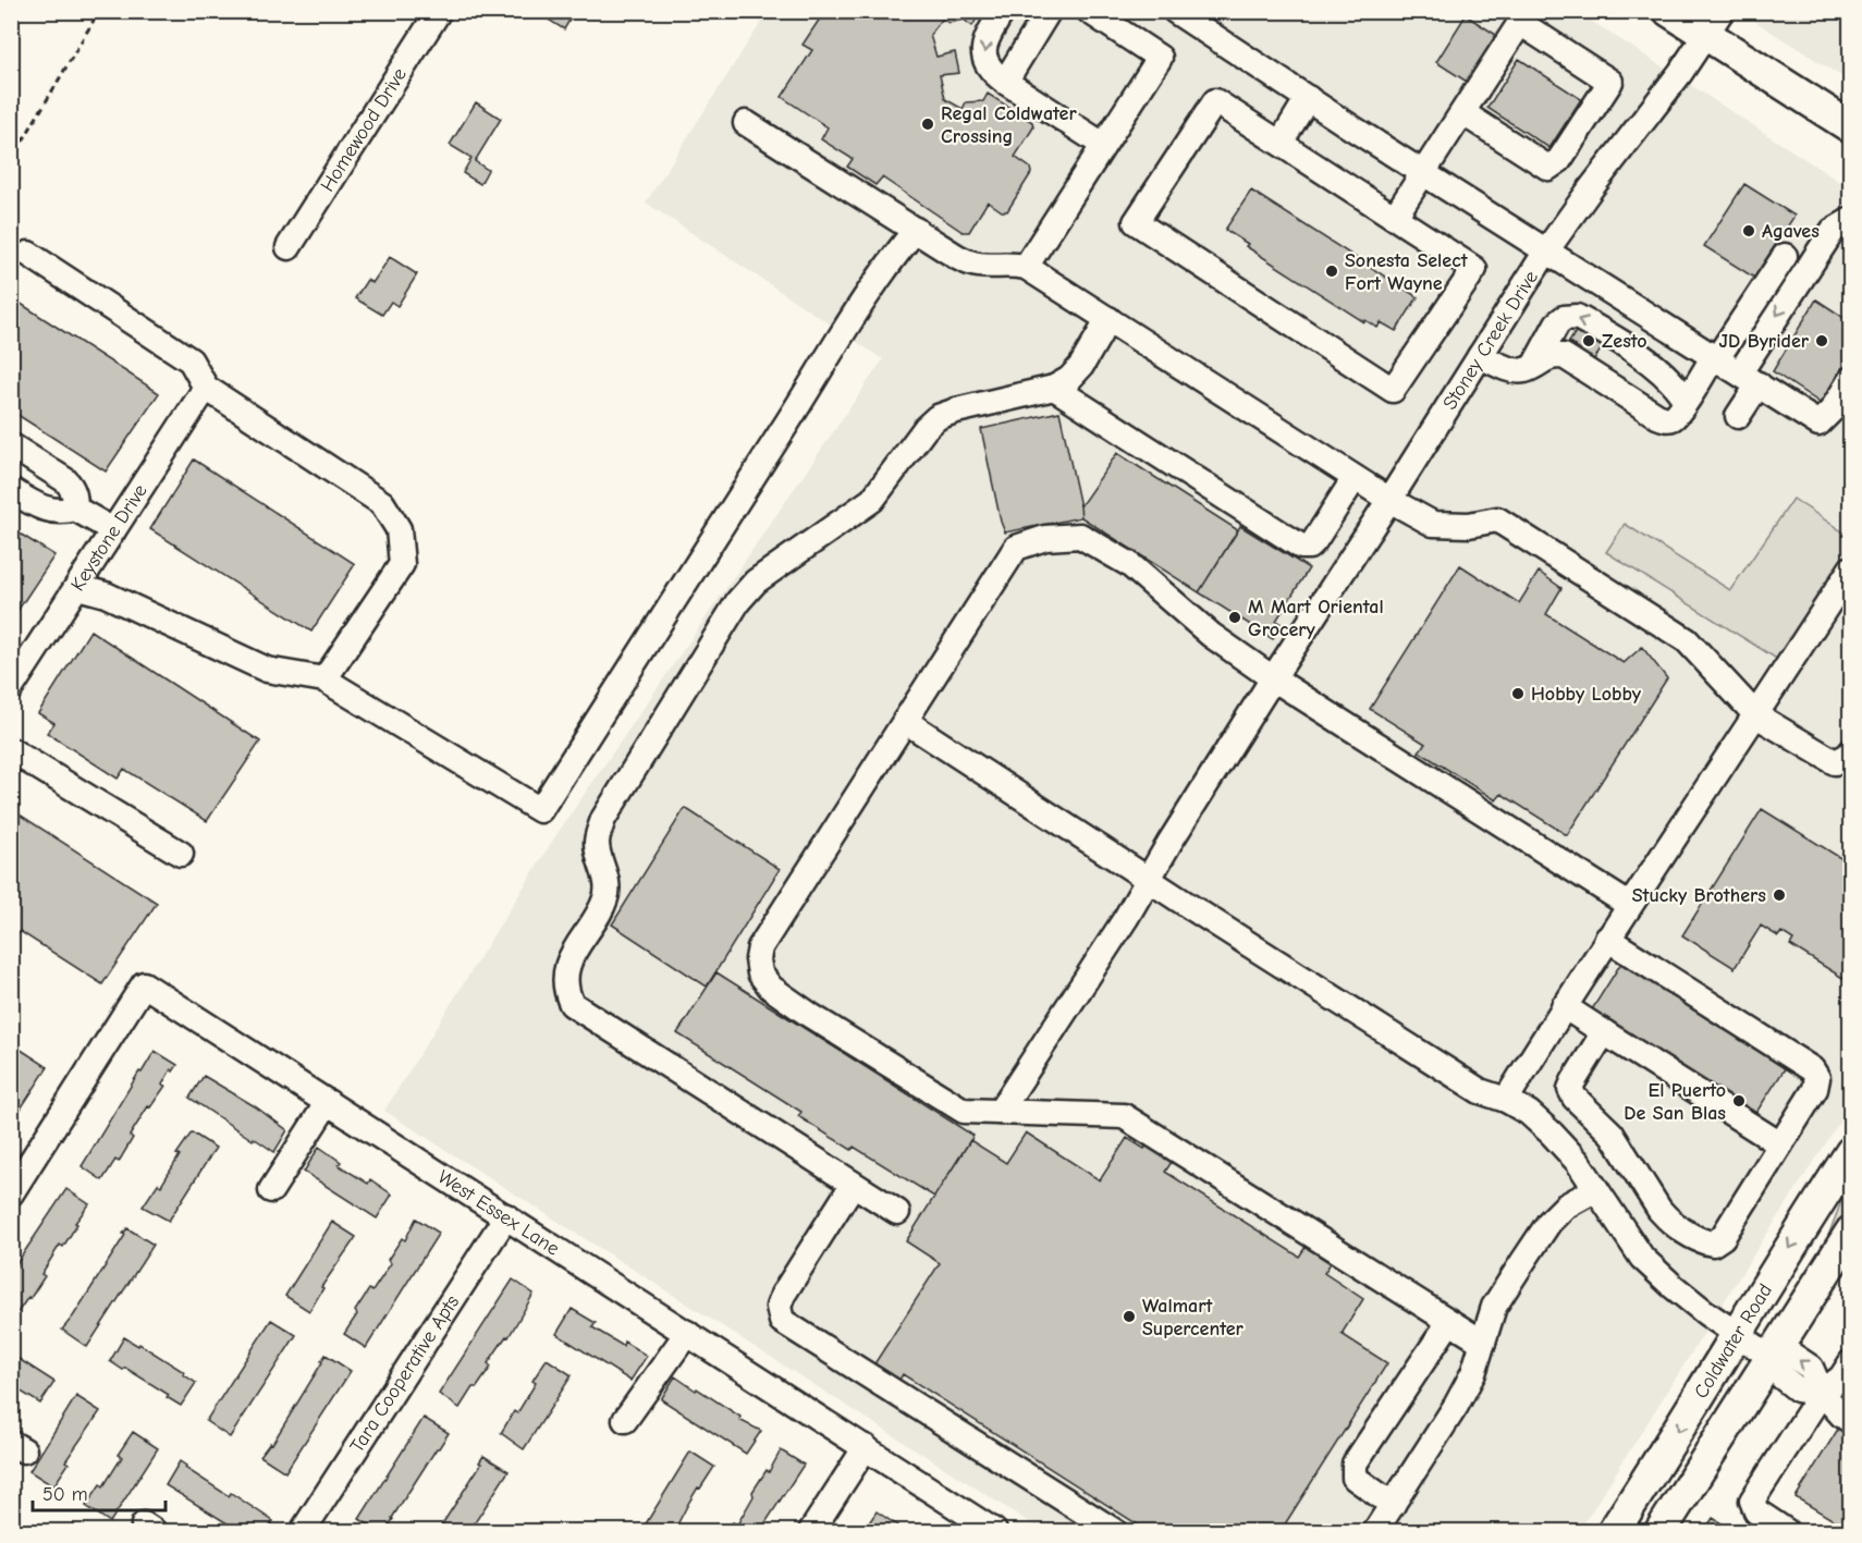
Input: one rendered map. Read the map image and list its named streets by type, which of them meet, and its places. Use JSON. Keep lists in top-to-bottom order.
{
  "streets": {
    "main road": ["Coldwater Road"],
    "street": [
      "Homewood Drive",
      "Stoney Creek Drive",
      "Keystone Drive",
      "West Essex Lane",
      "Tara Cooperative Apts"
    ]
  },
  "crossings": [
    ["West Essex Lane", "Tara Cooperative Apts"]
  ],
  "places": [
    "Regal Coldwater Crossing",
    "Agaves",
    "Sonesta Select Fort Wayne",
    "Zesto",
    "JD Byrider",
    "M Mart Oriental Grocery",
    "Hobby Lobby",
    "Stucky Brothers",
    "El Puerto De San Blas",
    "Walmart Supercenter"
  ],
  "scale_bar": "50 m"
}
